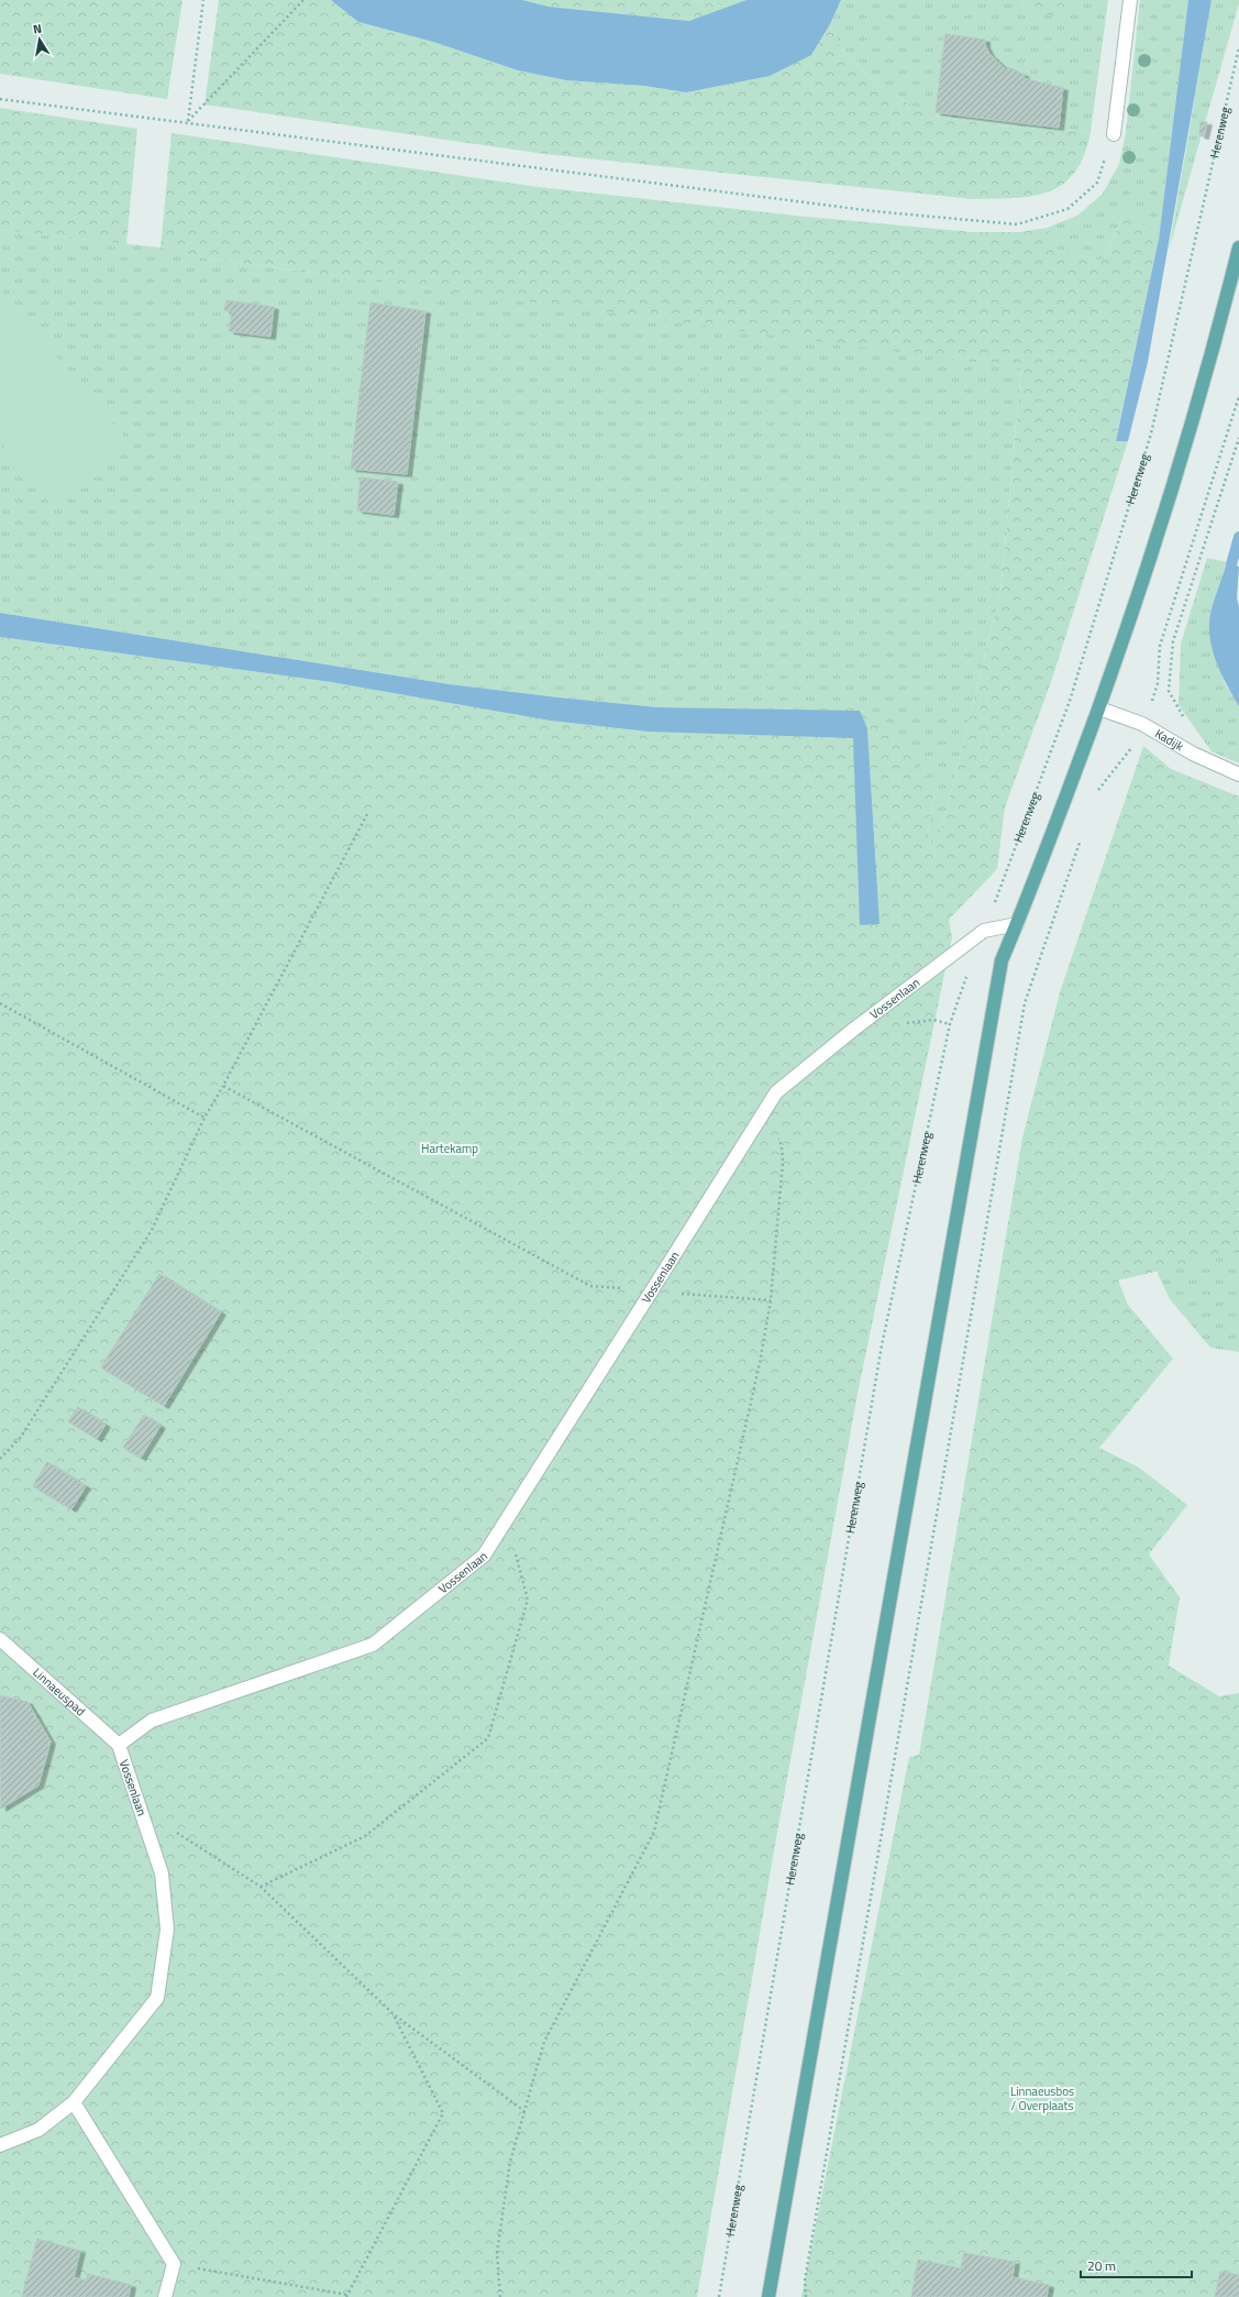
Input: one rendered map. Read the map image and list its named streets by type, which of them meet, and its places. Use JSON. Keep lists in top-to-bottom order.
{
  "streets": {
    "street": ["Kadijk", "Vossenlaan", "Linnaeuspad"],
    "path": ["Herenweg"]
  },
  "crossings": [
    ["Herenweg", "Vossenlaan"],
    ["Vossenlaan", "Linnaeuspad"]
  ],
  "parks": ["Hartekamp", "Linnaeusbos / Overplaats"],
  "scale_bar": "20 m",
  "north": "top"
}
